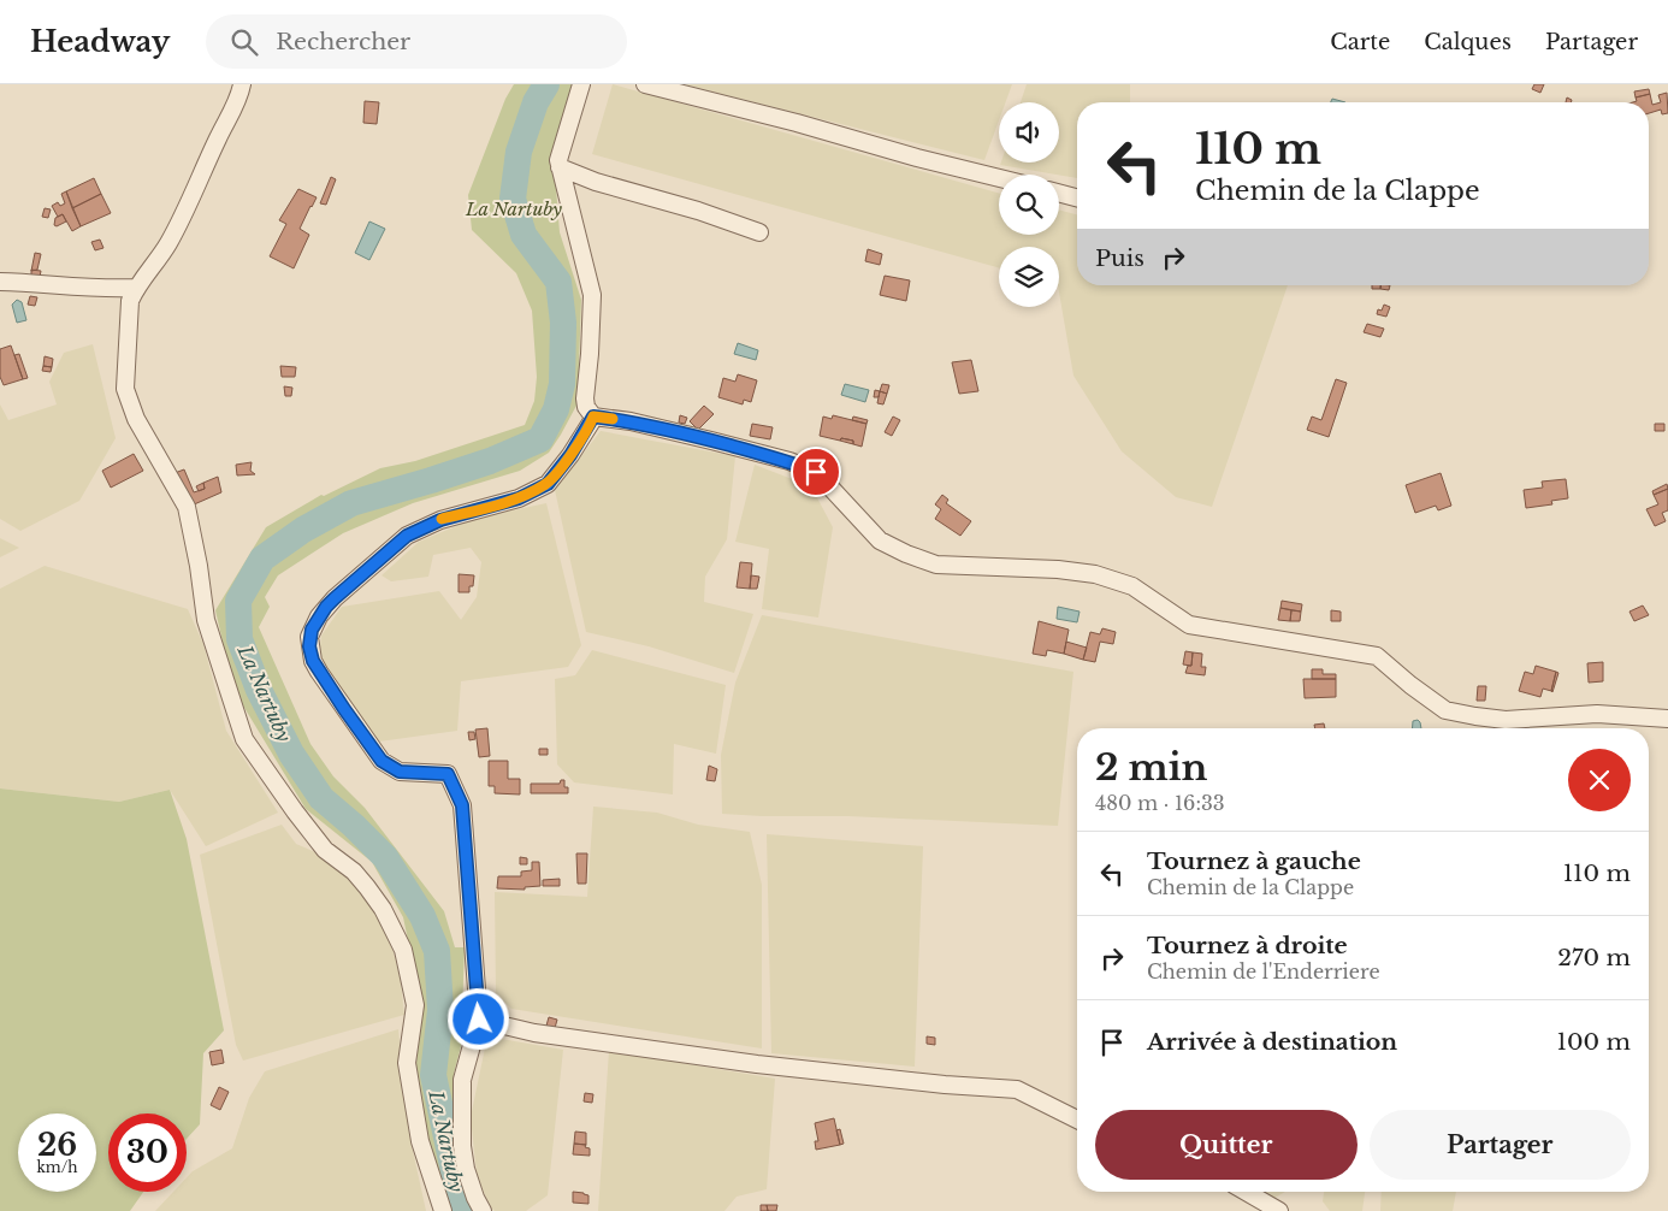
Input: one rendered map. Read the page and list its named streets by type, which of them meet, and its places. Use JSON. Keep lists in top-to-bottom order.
{
  "water": ["La Nartuby"],
  "parks": ["La Nartuby"],
  "page": {
    "header": "Headway",
    "search": "Rechercher",
    "nav": ["Carte", "Calques", "Partager"],
    "turn": ["110 m", "Chemin de la Clappe"],
    "then": "Puis",
    "heading": ["2 min", "480 m · 16:33"],
    "list": [
      {
        "name": "Tournez à gauche",
        "note": "Chemin de la Clappe",
        "value": "110 m"
      },
      {
        "name": "Tournez à droite",
        "note": "Chemin de l'Enderriere",
        "value": "270 m"
      },
      {
        "name": "Arrivée à destination",
        "value": "100 m"
      }
    ],
    "buttons": ["Quitter", "Partager"],
    "speed": "26 km/h",
    "limit": "30"
  }
}
